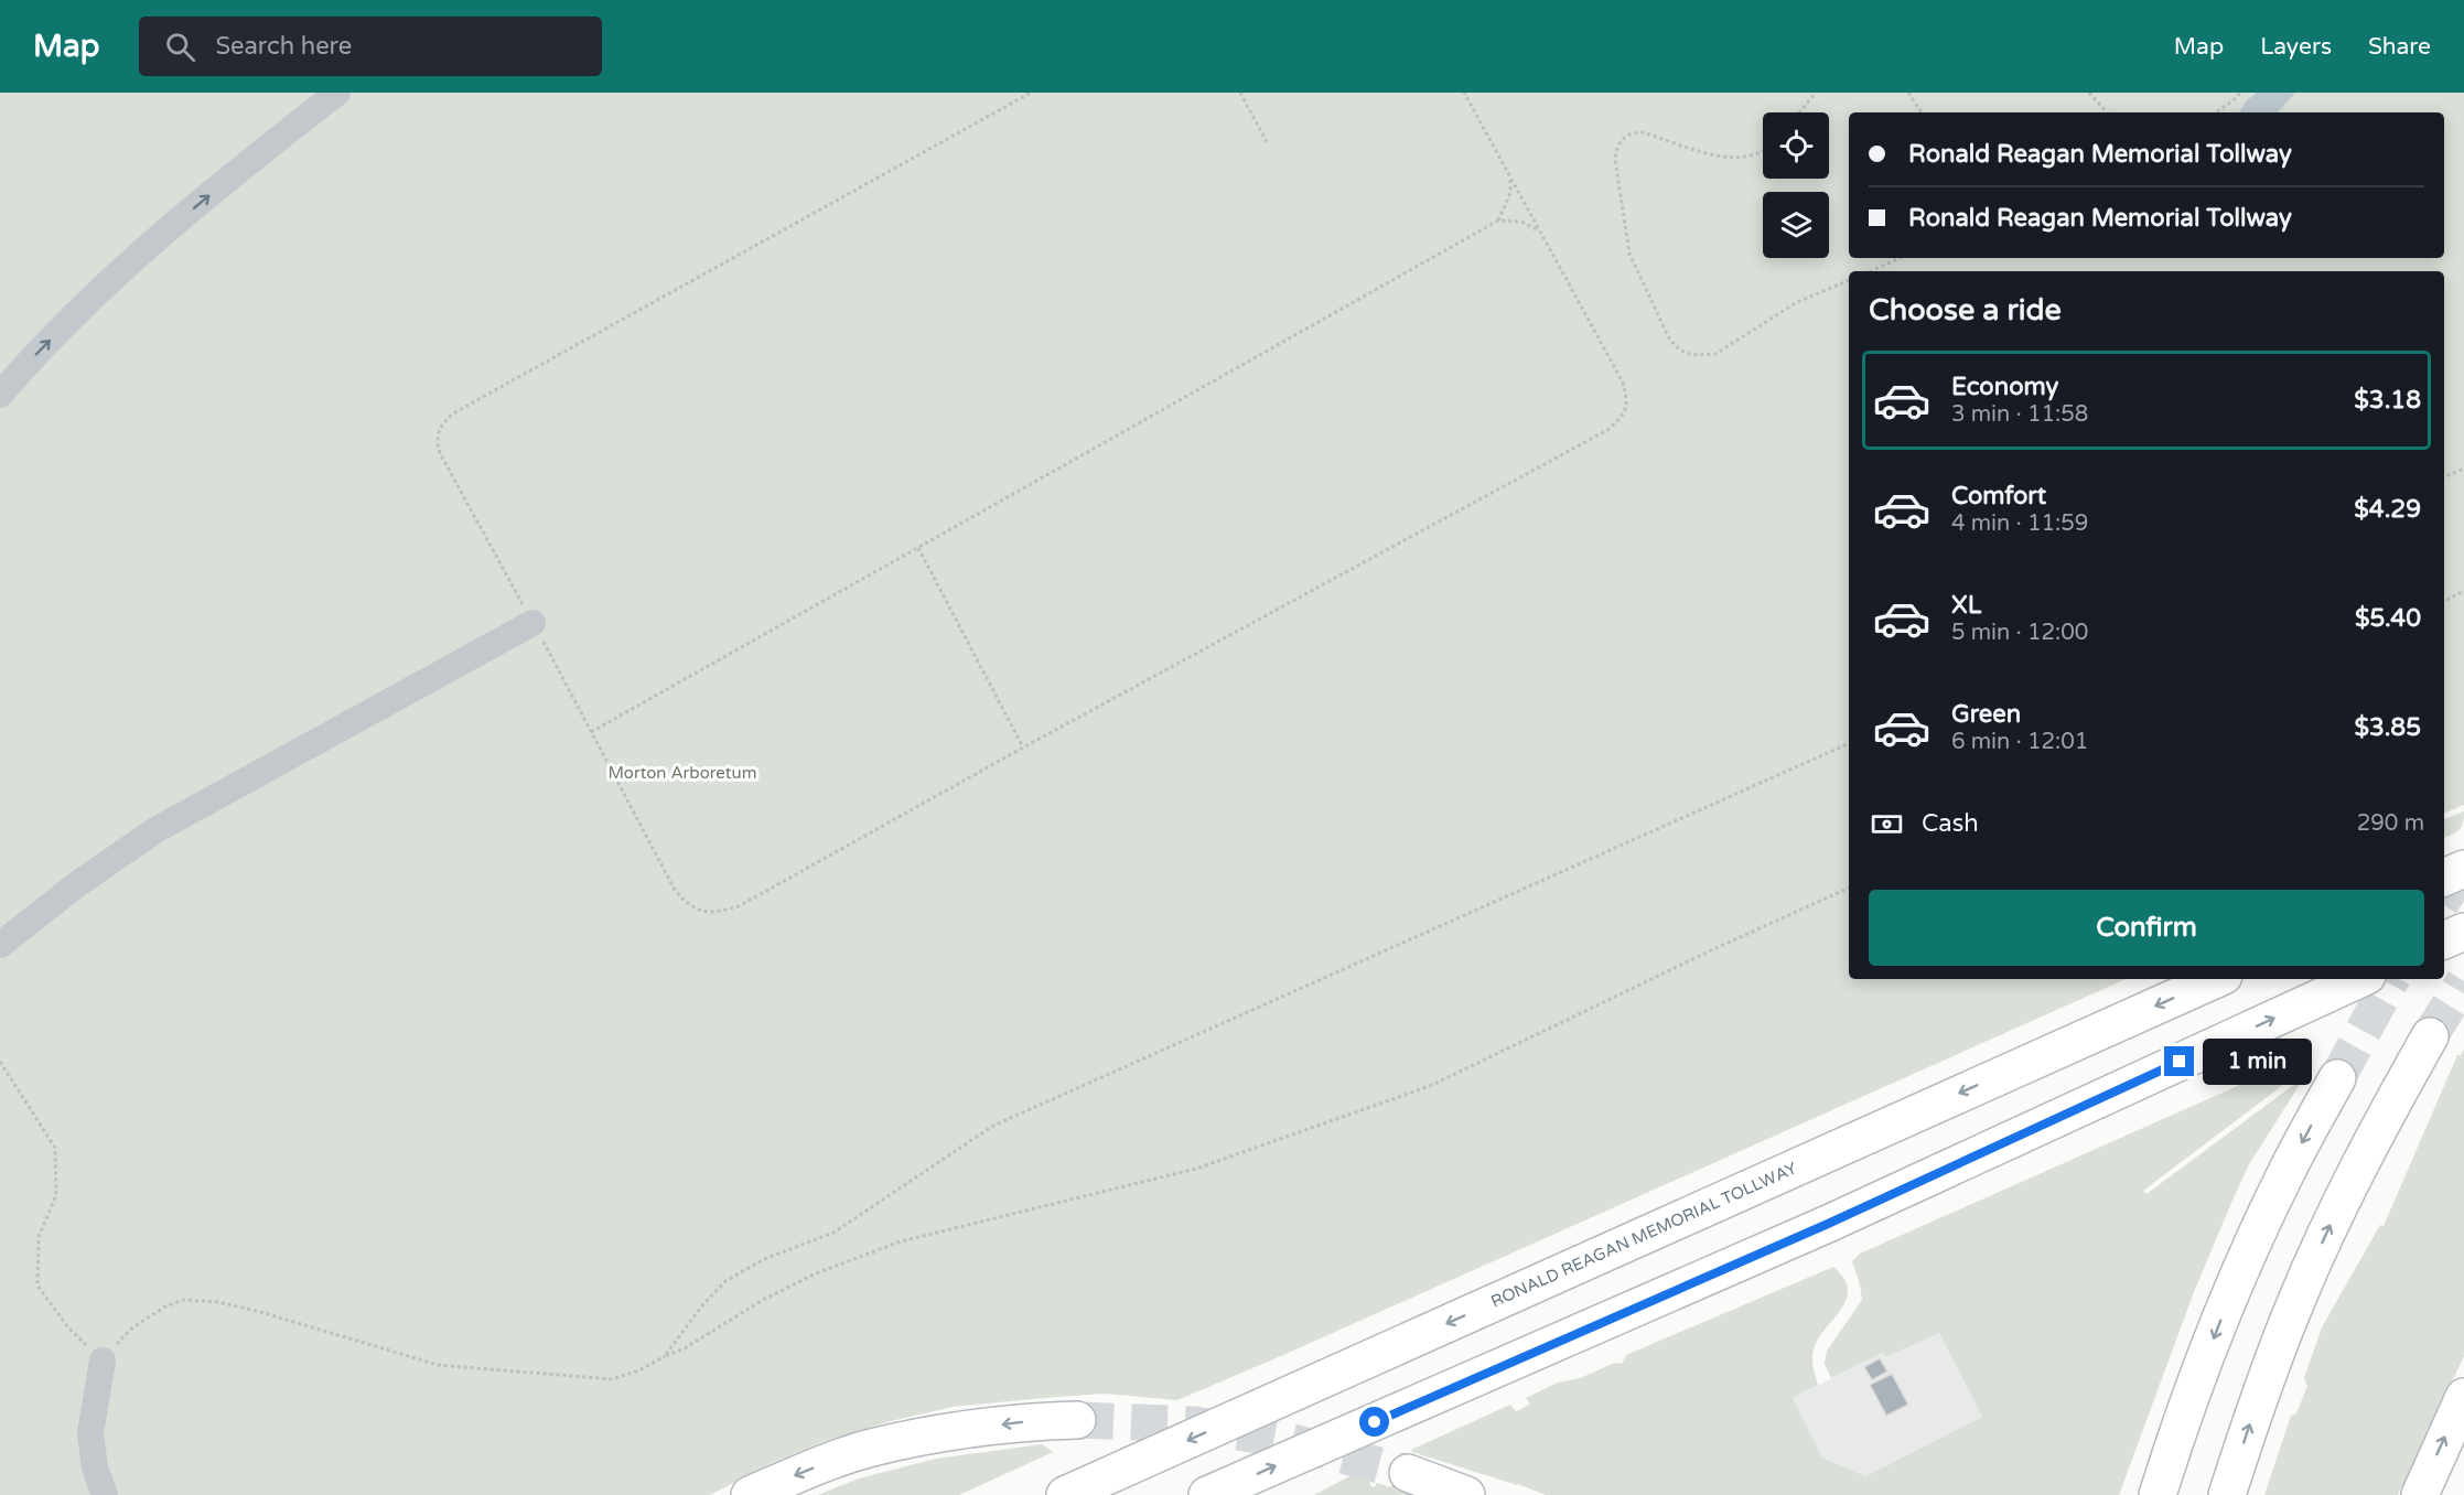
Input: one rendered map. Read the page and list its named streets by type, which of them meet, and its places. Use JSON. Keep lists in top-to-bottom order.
{
  "streets": {
    "highway": ["RONALD REAGAN MEMORIAL TOLLWAY"]
  },
  "parks": ["Morton Arboretum"],
  "page": {
    "header": "Map",
    "search": "Search here",
    "nav": ["Map", "Layers", "Share"],
    "banner": ["Ronald Reagan Memorial Tollway", "Ronald Reagan Memorial Tollway"],
    "heading": "Choose a ride",
    "list": [
      {
        "name": "Economy",
        "note": "3 min · 11:58",
        "value": "$3.18"
      },
      {
        "name": "Comfort",
        "note": "4 min · 11:59",
        "value": "$4.29"
      },
      {
        "name": "XL",
        "note": "5 min · 12:00",
        "value": "$5.40"
      },
      {
        "name": "Green",
        "note": "6 min · 12:01",
        "value": "$3.85"
      }
    ],
    "pay": ["Cash", "290 m"],
    "buttons": "Confirm",
    "bubble": "1 min"
  }
}
